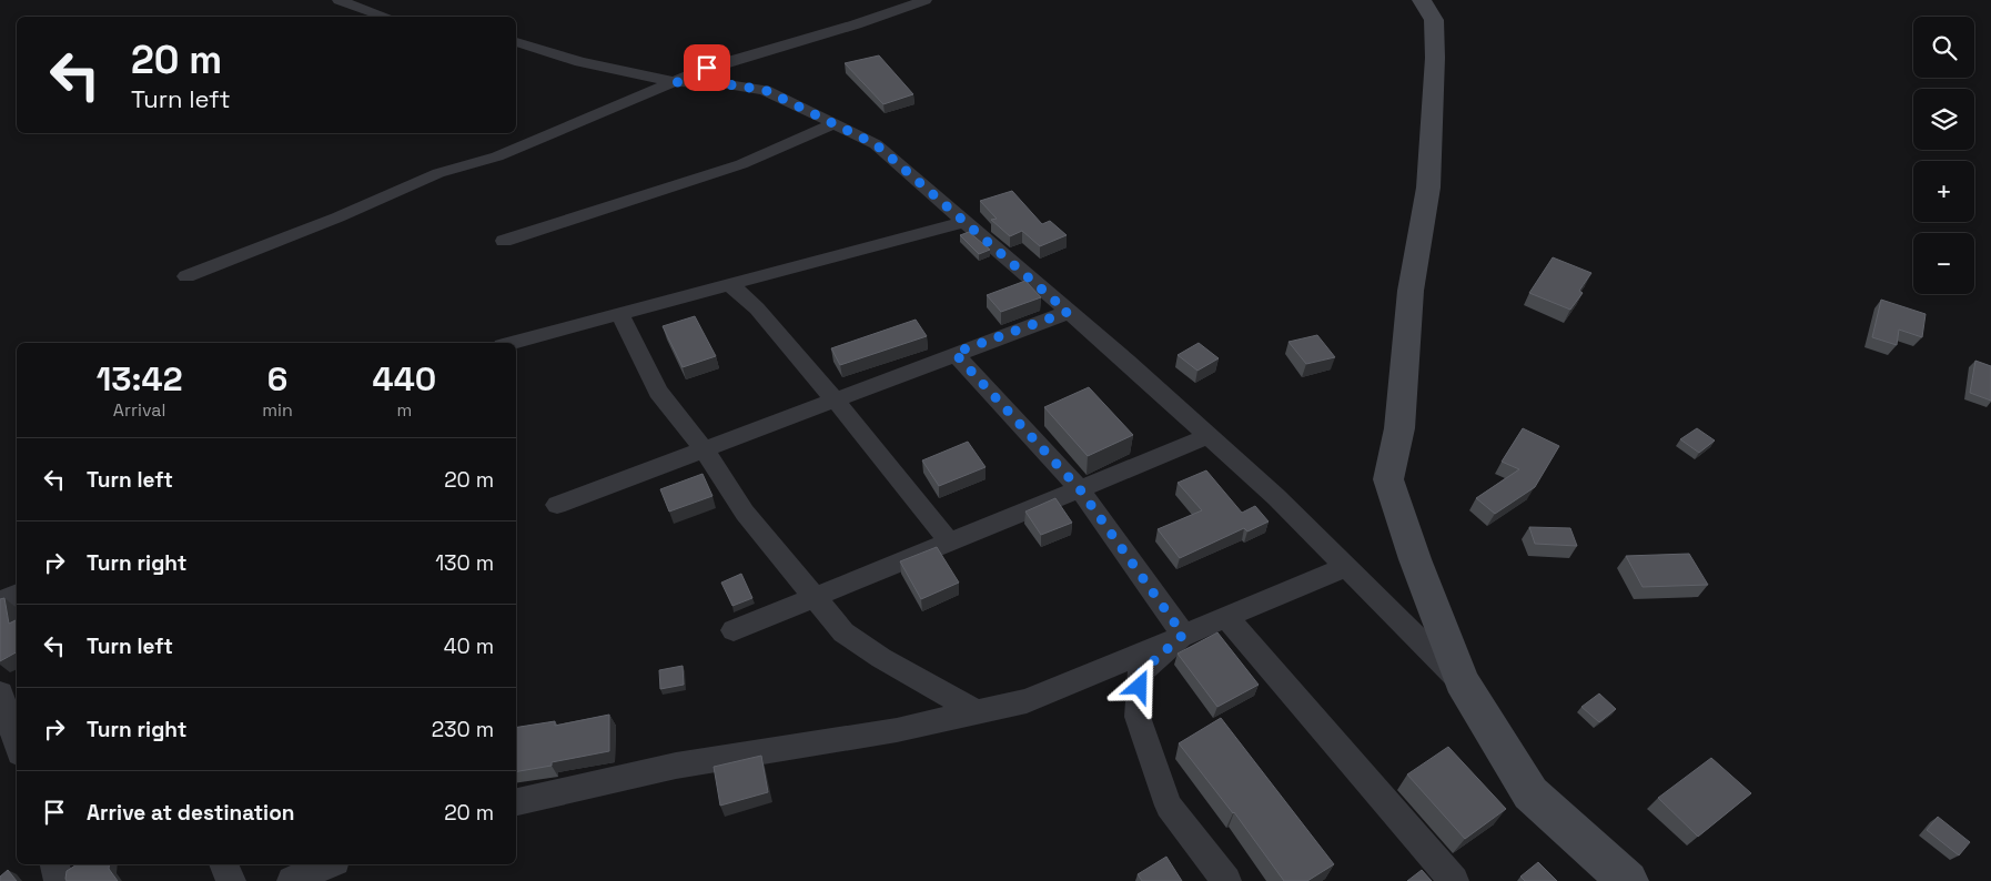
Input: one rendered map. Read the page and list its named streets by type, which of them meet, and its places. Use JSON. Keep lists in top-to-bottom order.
{
  "page": {
    "map_buttons": ["+", "−"],
    "turn": ["20 m", "Turn left"],
    "eta": [
      "13:42",
      "Arrival",
      "6",
      "min",
      "440",
      "m"
    ],
    "list": [
      {
        "name": "Turn left",
        "value": "20 m"
      },
      {
        "name": "Turn right",
        "value": "130 m"
      },
      {
        "name": "Turn left",
        "value": "40 m"
      },
      {
        "name": "Turn right",
        "value": "230 m"
      },
      {
        "name": "Arrive at destination",
        "value": "20 m"
      }
    ]
  }
}
